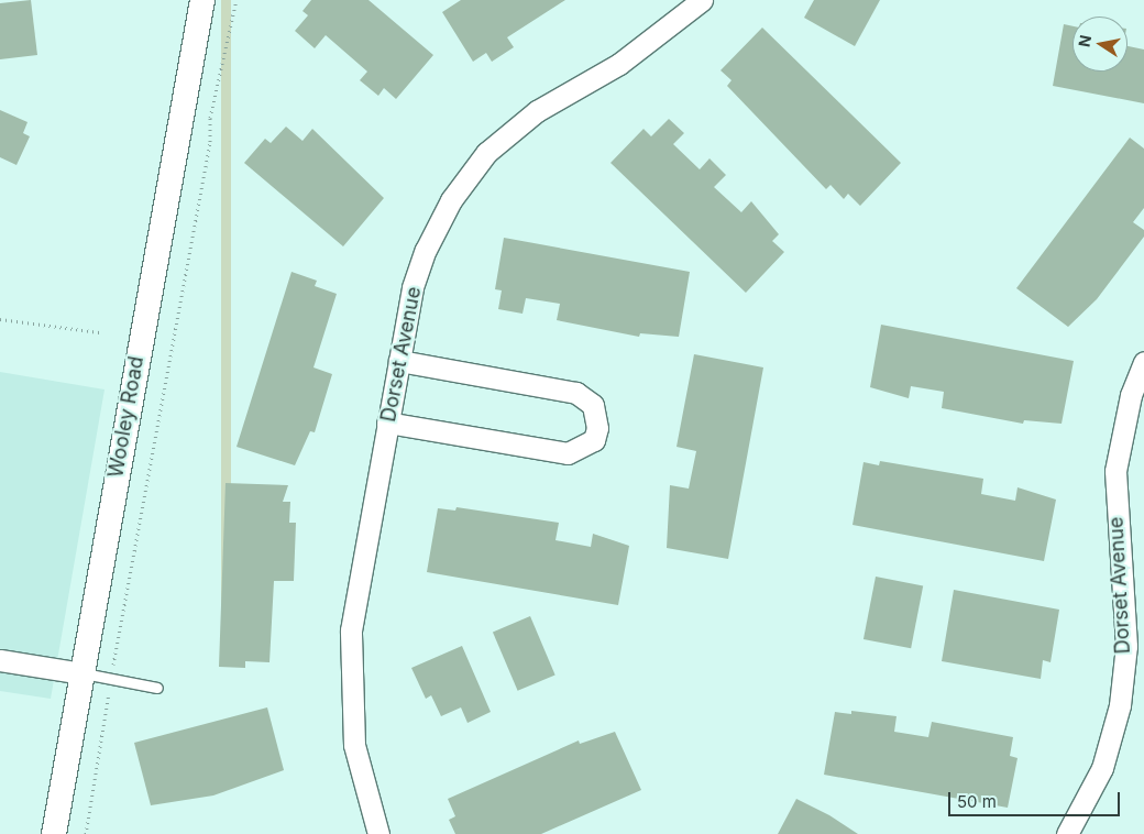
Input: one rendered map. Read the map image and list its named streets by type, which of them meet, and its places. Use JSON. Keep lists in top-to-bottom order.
{
  "streets": {
    "street": ["Dorset Avenue", "Wooley Road"]
  },
  "scale_bar": "50 m",
  "north": "left"
}
